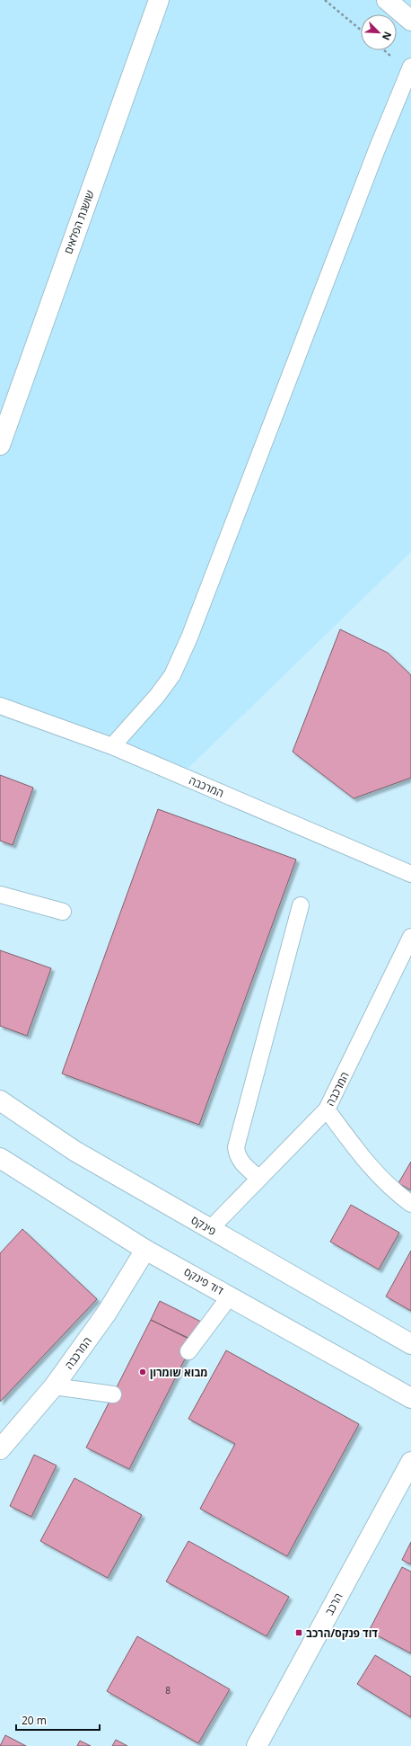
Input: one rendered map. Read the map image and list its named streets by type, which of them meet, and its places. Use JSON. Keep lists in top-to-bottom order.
{
  "streets": {
    "street": [
      "שושנת הפלאים",
      "המרכבה",
      "פינקס",
      "דוד פינקס",
      "הרכב"
    ]
  },
  "crossings": [
    ["המרכבה", "פינקס"],
    ["המרכבה", "דוד פינקס"]
  ],
  "places": {
    "other": ["מבוא שומרון"],
    "transit": ["דוד פנקס/הרכב"]
  },
  "house_numbers": ["8"],
  "scale_bar": "20 m",
  "north": "bottom right"
}
